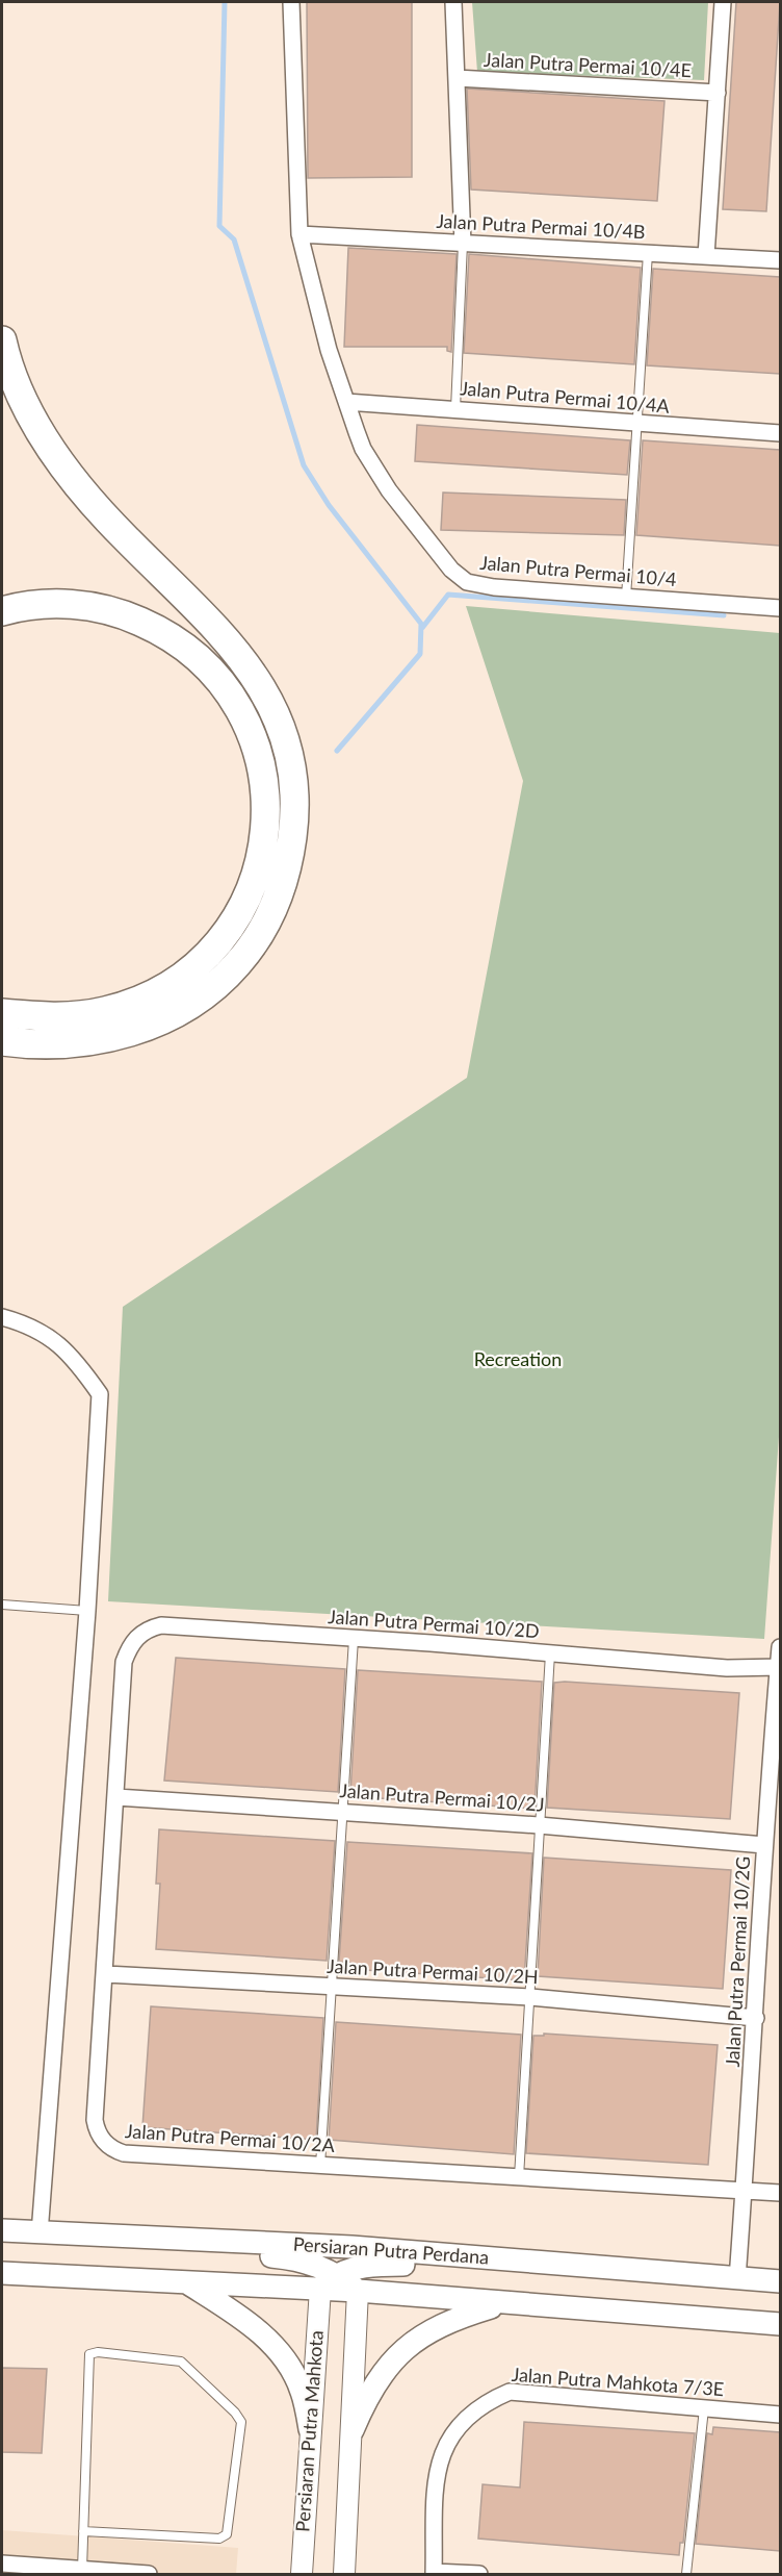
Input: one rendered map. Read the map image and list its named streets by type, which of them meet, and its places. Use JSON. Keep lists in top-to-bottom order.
{
  "streets": {
    "main road": ["Persiaran Putra Perdana"],
    "street": [
      "Jalan Putra Permai 10/4E",
      "Jalan Putra Permai 10/4B",
      "Jalan Putra Permai 10/4A",
      "Jalan Putra Permai 10/4",
      "Jalan Putra Permai 10/2D",
      "Jalan Putra Permai 10/2J",
      "Jalan Putra Permai 10/2G",
      "Jalan Putra Permai 10/2H",
      "Jalan Putra Permai 10/2A",
      "Jalan Putra Mahkota 7/3E",
      "Persiaran Putra Mahkota"
    ]
  },
  "crossings": [
    ["Jalan Putra Permai 10/4B", "Jalan Putra Permai 10/4"],
    ["Jalan Putra Permai 10/4A", "Jalan Putra Permai 10/4"],
    ["Jalan Putra Permai 10/2D", "Jalan Putra Permai 10/2G"],
    ["Jalan Putra Permai 10/2D", "Jalan Putra Permai 10/2A"],
    ["Jalan Putra Permai 10/2J", "Jalan Putra Permai 10/2G"],
    ["Jalan Putra Permai 10/2J", "Jalan Putra Permai 10/2A"],
    ["Jalan Putra Permai 10/2G", "Jalan Putra Permai 10/2H"],
    ["Jalan Putra Permai 10/2G", "Jalan Putra Permai 10/2A"],
    ["Jalan Putra Permai 10/2G", "Persiaran Putra Perdana"],
    ["Jalan Putra Permai 10/2H", "Jalan Putra Permai 10/2A"]
  ],
  "parks": ["Recreation"]
}
